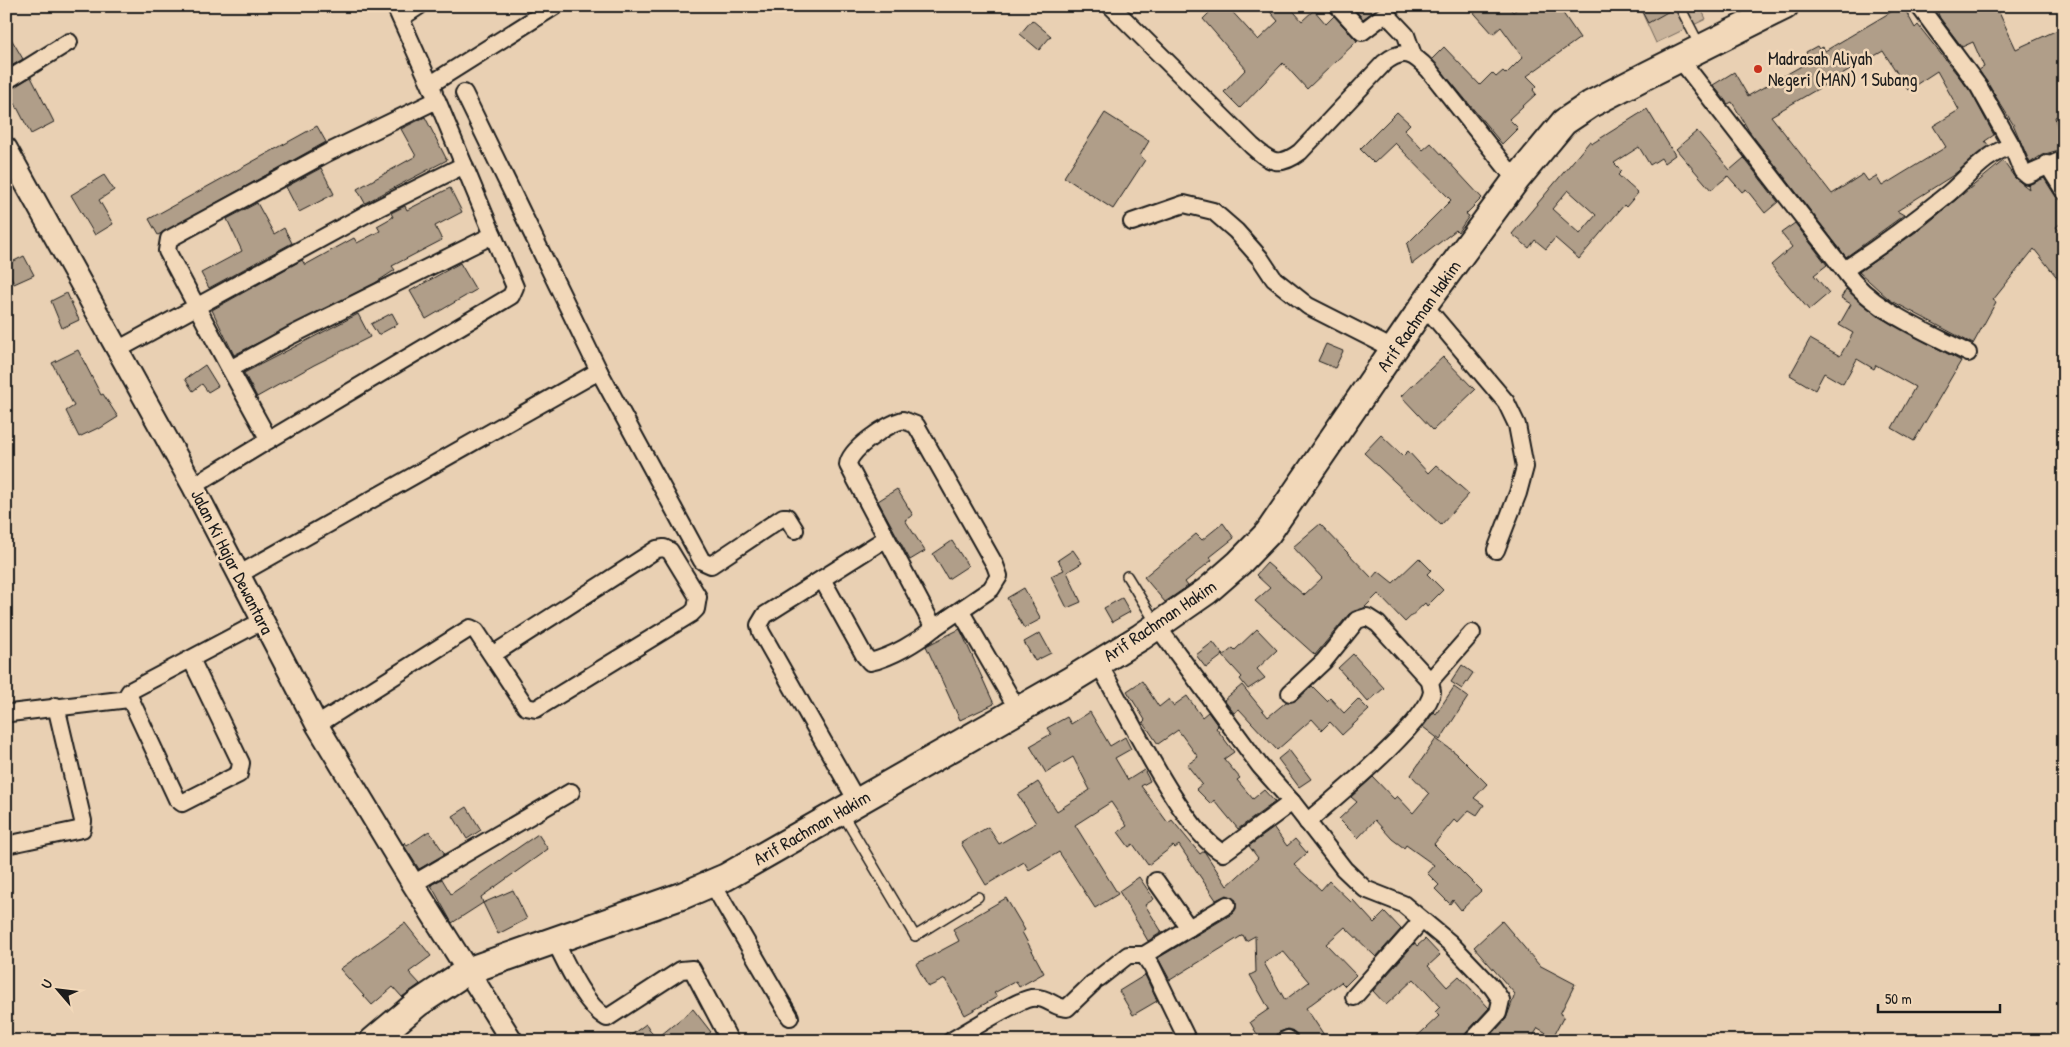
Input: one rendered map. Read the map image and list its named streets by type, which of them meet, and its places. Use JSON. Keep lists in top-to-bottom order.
{
  "streets": {
    "main road": ["Arif Rachman Hakim"],
    "street": ["Jalan Ki Hajar Dewantara"]
  },
  "crossings": [
    ["Arif Rachman Hakim", "Jalan Ki Hajar Dewantara"]
  ],
  "places": ["Madrasah Aliyah Negeri (MAN) 1 Subang"],
  "scale_bar": "50 m",
  "north": "top left"
}
